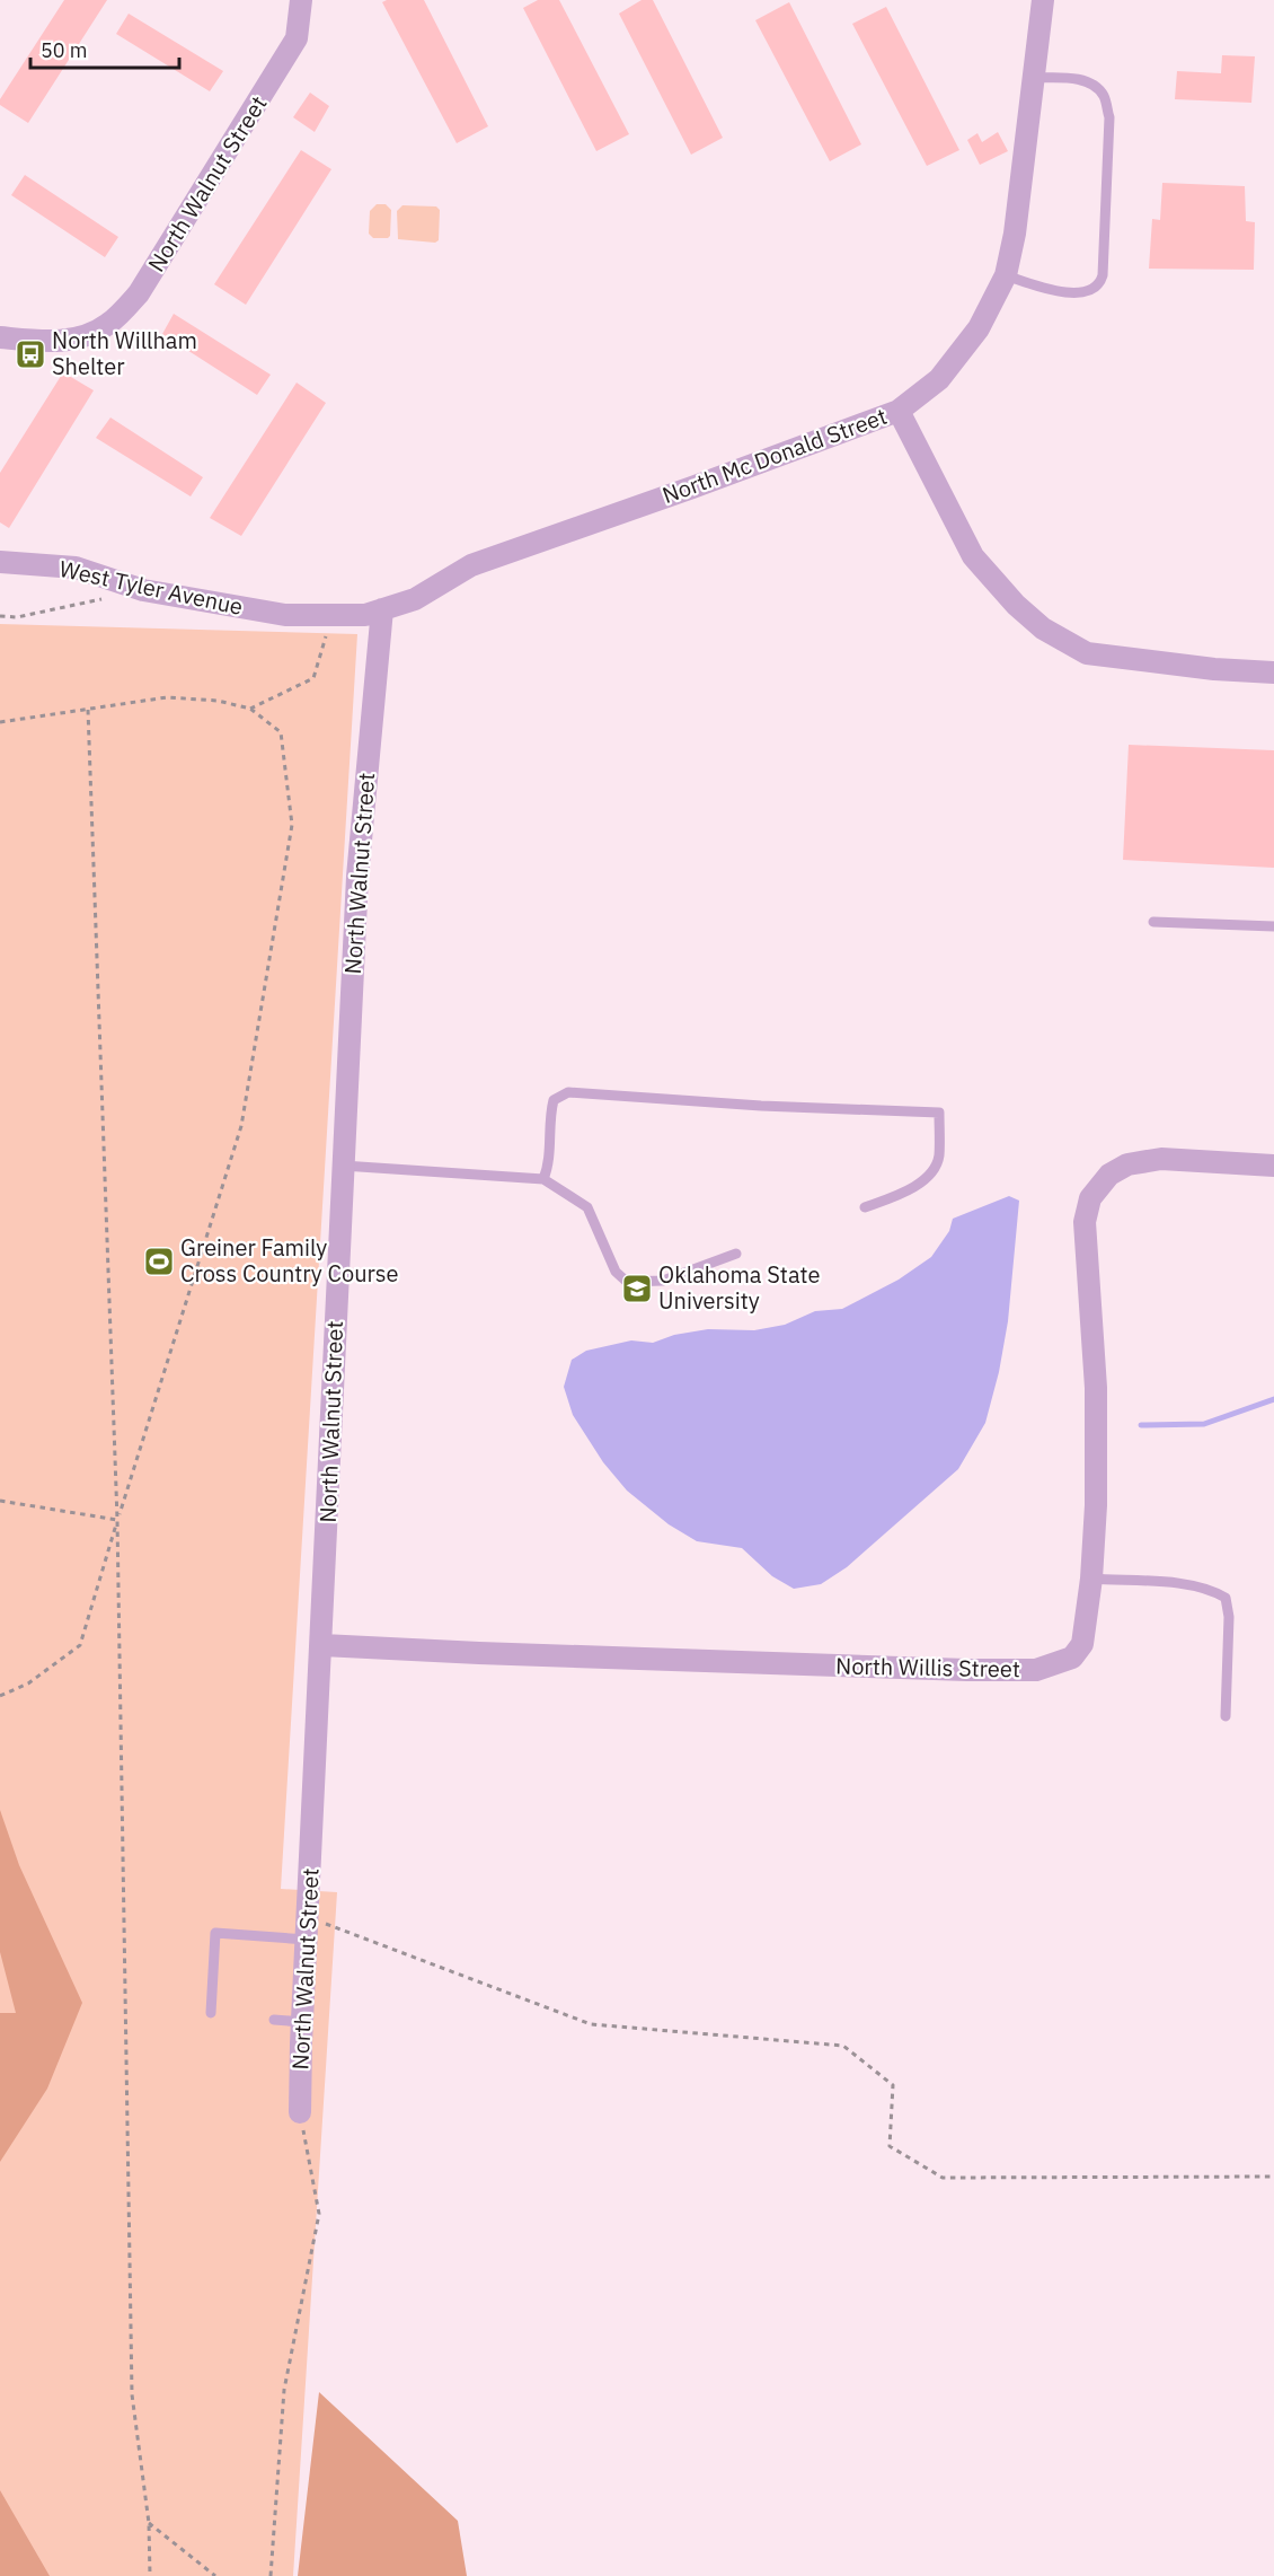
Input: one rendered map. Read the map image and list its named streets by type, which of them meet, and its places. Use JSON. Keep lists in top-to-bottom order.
{
  "streets": {
    "street": [
      "North Walnut Street",
      "North Mc Donald Street",
      "West Tyler Avenue",
      "North Willis Street"
    ]
  },
  "crossings": [
    ["North Walnut Street", "North Mc Donald Street"],
    ["North Walnut Street", "West Tyler Avenue"],
    ["North Walnut Street", "North Willis Street"],
    ["North Mc Donald Street", "West Tyler Avenue"]
  ],
  "places": {
    "bus stop": ["North Willham Shelter"],
    "sports": ["Greiner Family Cross Country Course"],
    "school or university": ["Oklahoma State University"]
  },
  "scale_bar": "50 m"
}
